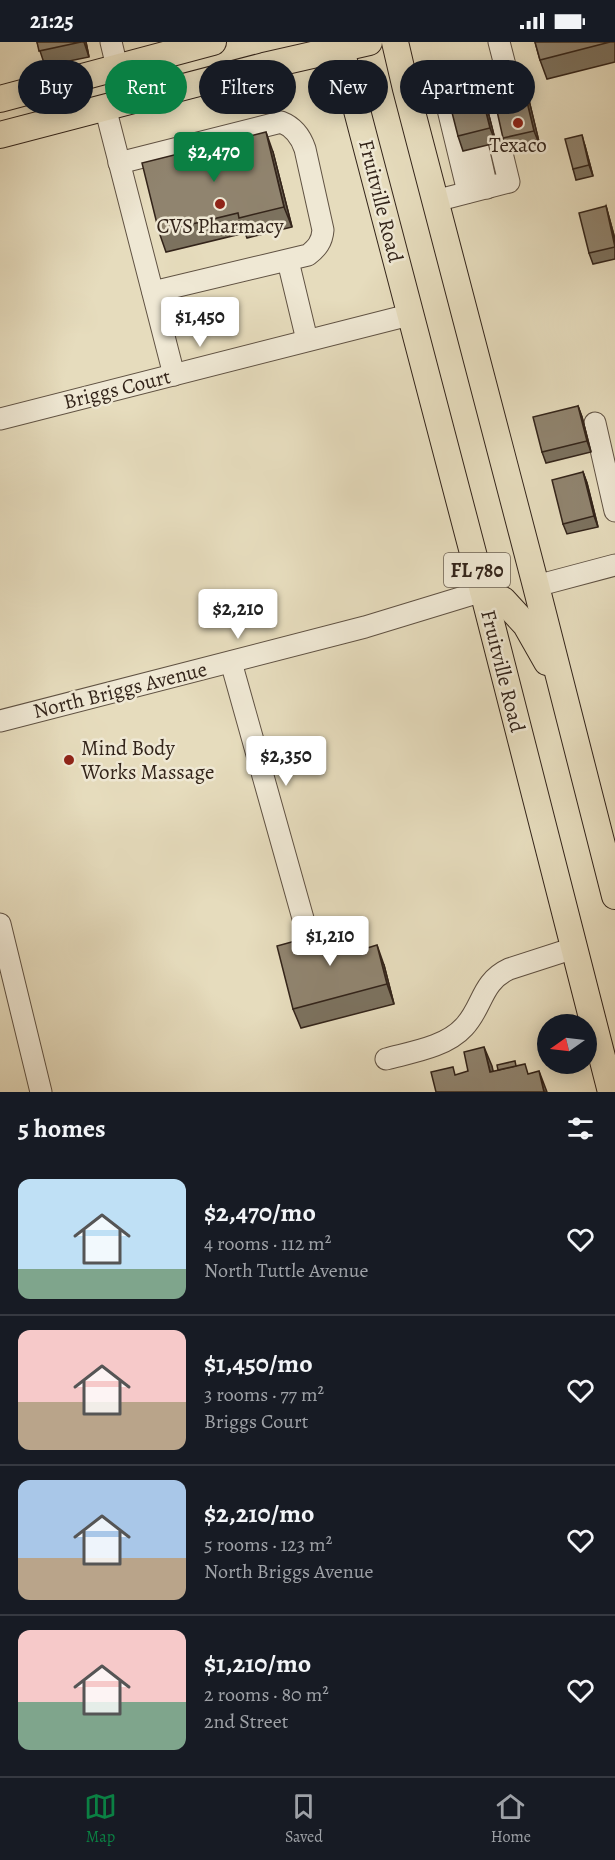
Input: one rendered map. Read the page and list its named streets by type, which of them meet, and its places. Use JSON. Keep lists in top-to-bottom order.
{
  "streets": {
    "main road": ["Fruitville Road", "FL 780"],
    "street": ["Briggs Court", "North Briggs Avenue"]
  },
  "crossings": [
    ["Fruitville Road", "Briggs Court"],
    ["Fruitville Road", "North Briggs Avenue"]
  ],
  "places": ["Texaco", "CVS Pharmacy", "Mind Body Works Massage"],
  "north": "left",
  "page": {
    "status": "21:25",
    "chip": [
      "Buy",
      "Rent",
      "Filters",
      "New",
      "Apartment"
    ],
    "price": [
      "$2,470",
      "$1,450",
      "$2,210",
      "$2,350",
      "$1,210"
    ],
    "heading": "5 homes",
    "list": [
      {
        "name": "$2,470/mo",
        "note": "4 rooms · 112 m² · North Tuttle Avenue"
      },
      {
        "name": "$1,450/mo",
        "note": "3 rooms · 77 m² · Briggs Court"
      },
      {
        "name": "$2,210/mo",
        "note": "5 rooms · 123 m² · North Briggs Avenue"
      },
      {
        "name": "$1,210/mo",
        "note": "2 rooms · 80 m² · 2nd Street"
      }
    ],
    "tabs": ["Map", "Saved", "Home"]
  }
}
